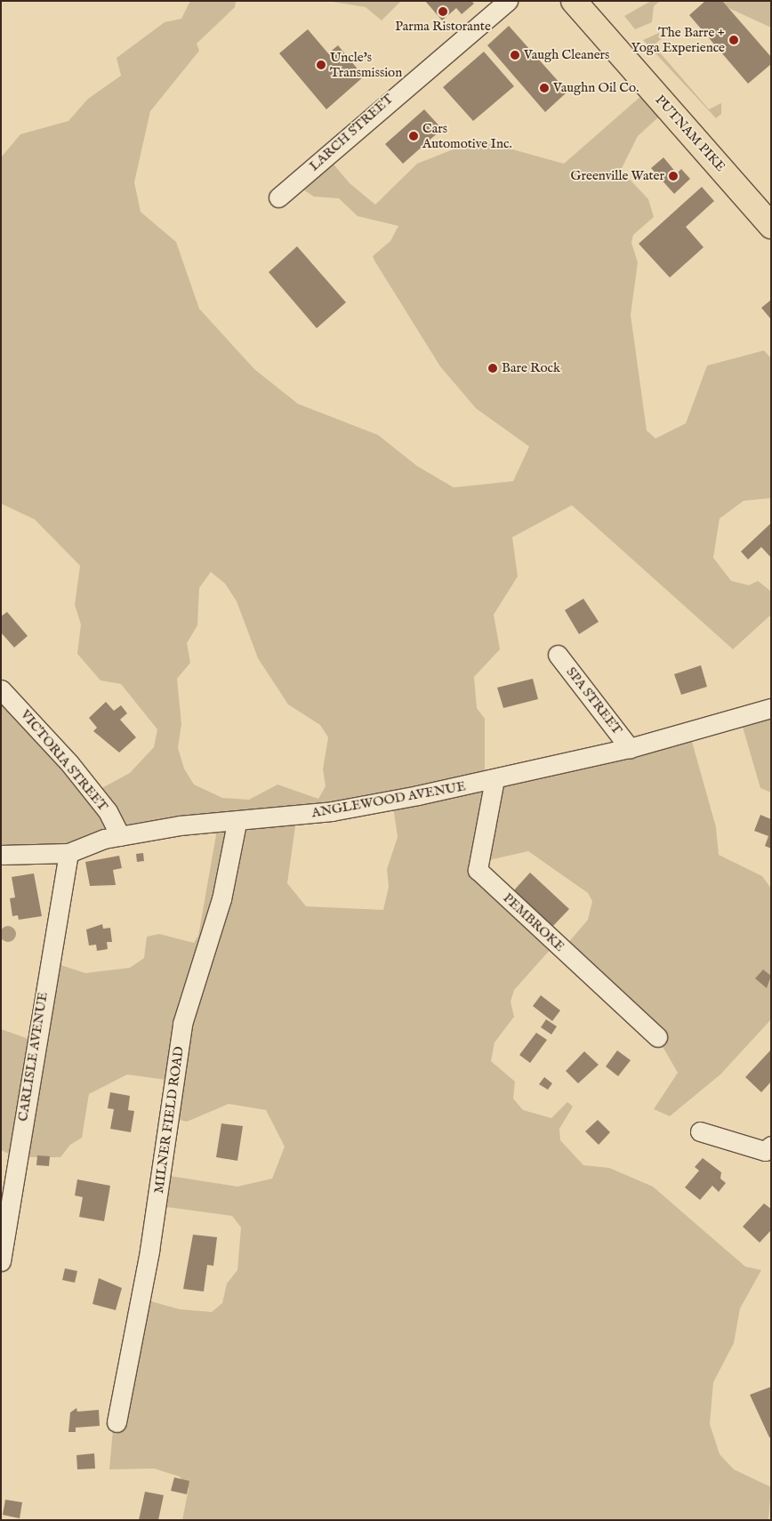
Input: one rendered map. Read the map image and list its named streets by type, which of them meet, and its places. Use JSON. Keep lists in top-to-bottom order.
{
  "streets": {
    "main road": ["PUTNAM PIKE"],
    "street": [
      "LARCH STREET",
      "SPA STREET",
      "VICTORIA STREET",
      "ANGLEWOOD AVENUE",
      "PEMBROKE",
      "CARLISLE AVENUE",
      "MILNER FIELD ROAD"
    ]
  },
  "crossings": [
    ["SPA STREET", "ANGLEWOOD AVENUE"],
    ["VICTORIA STREET", "ANGLEWOOD AVENUE"],
    ["ANGLEWOOD AVENUE", "PEMBROKE"],
    ["ANGLEWOOD AVENUE", "CARLISLE AVENUE"],
    ["ANGLEWOOD AVENUE", "MILNER FIELD ROAD"]
  ],
  "places": [
    "Parma Ristorante",
    "The Barre + Yoga Experience",
    "Vaugh Cleaners",
    "Uncle's Transmission",
    "Vaughn Oil Co.",
    "Cars Automotive Inc.",
    "Greenville Water",
    "Bare Rock"
  ]
}
